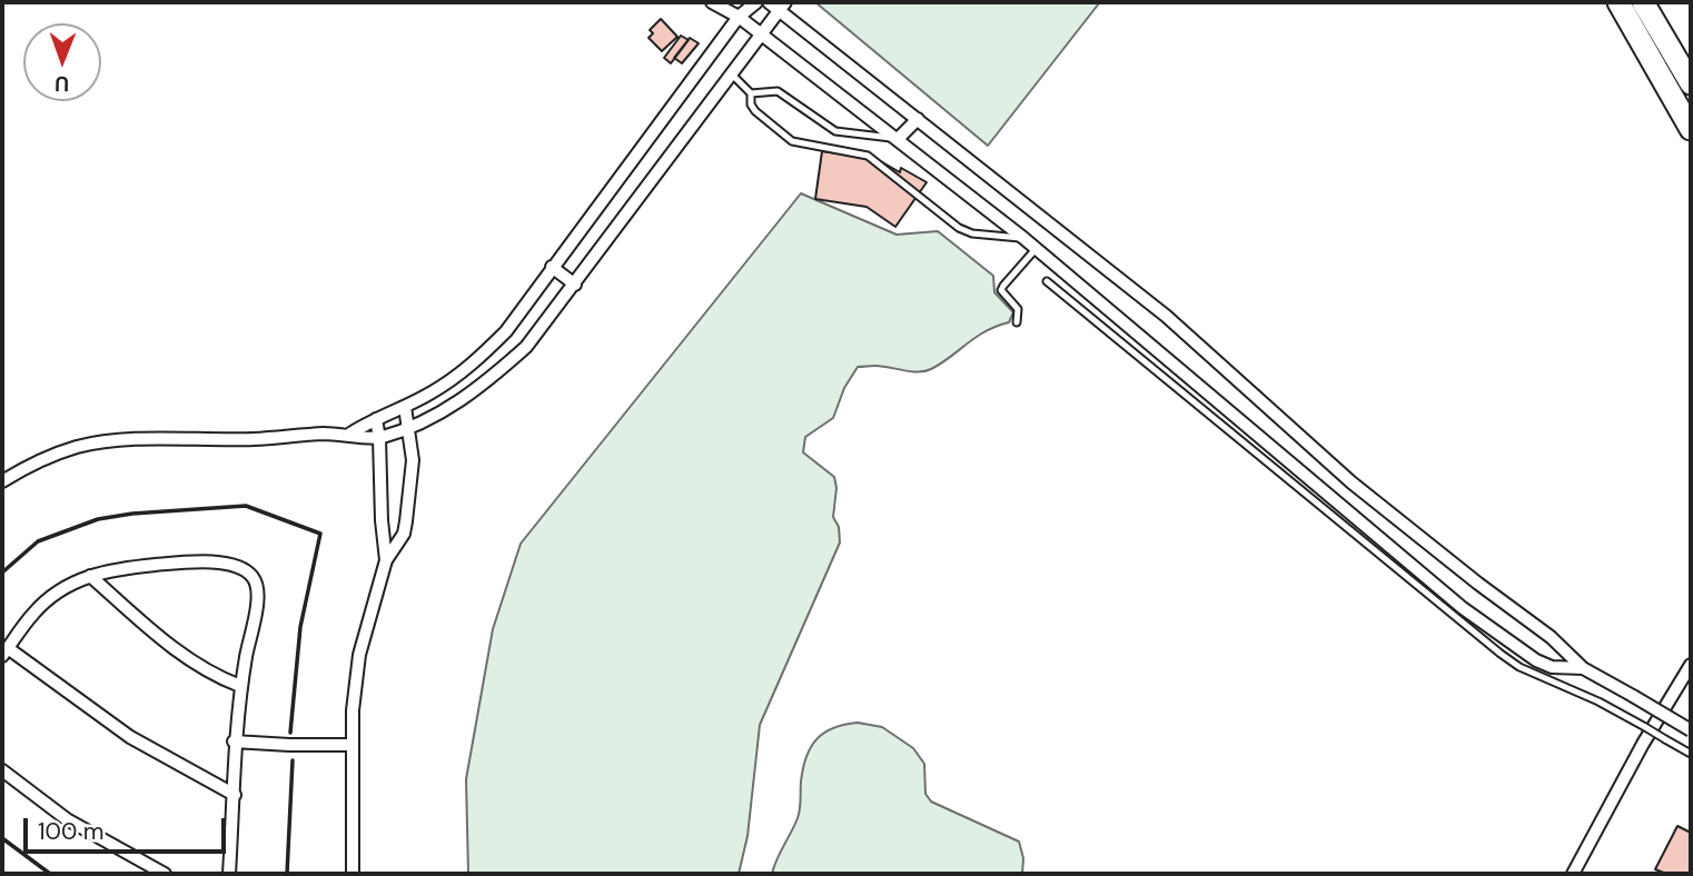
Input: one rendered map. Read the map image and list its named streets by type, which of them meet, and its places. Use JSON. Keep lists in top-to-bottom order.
{
  "scale_bar": "100 m",
  "north": "bottom"
}
